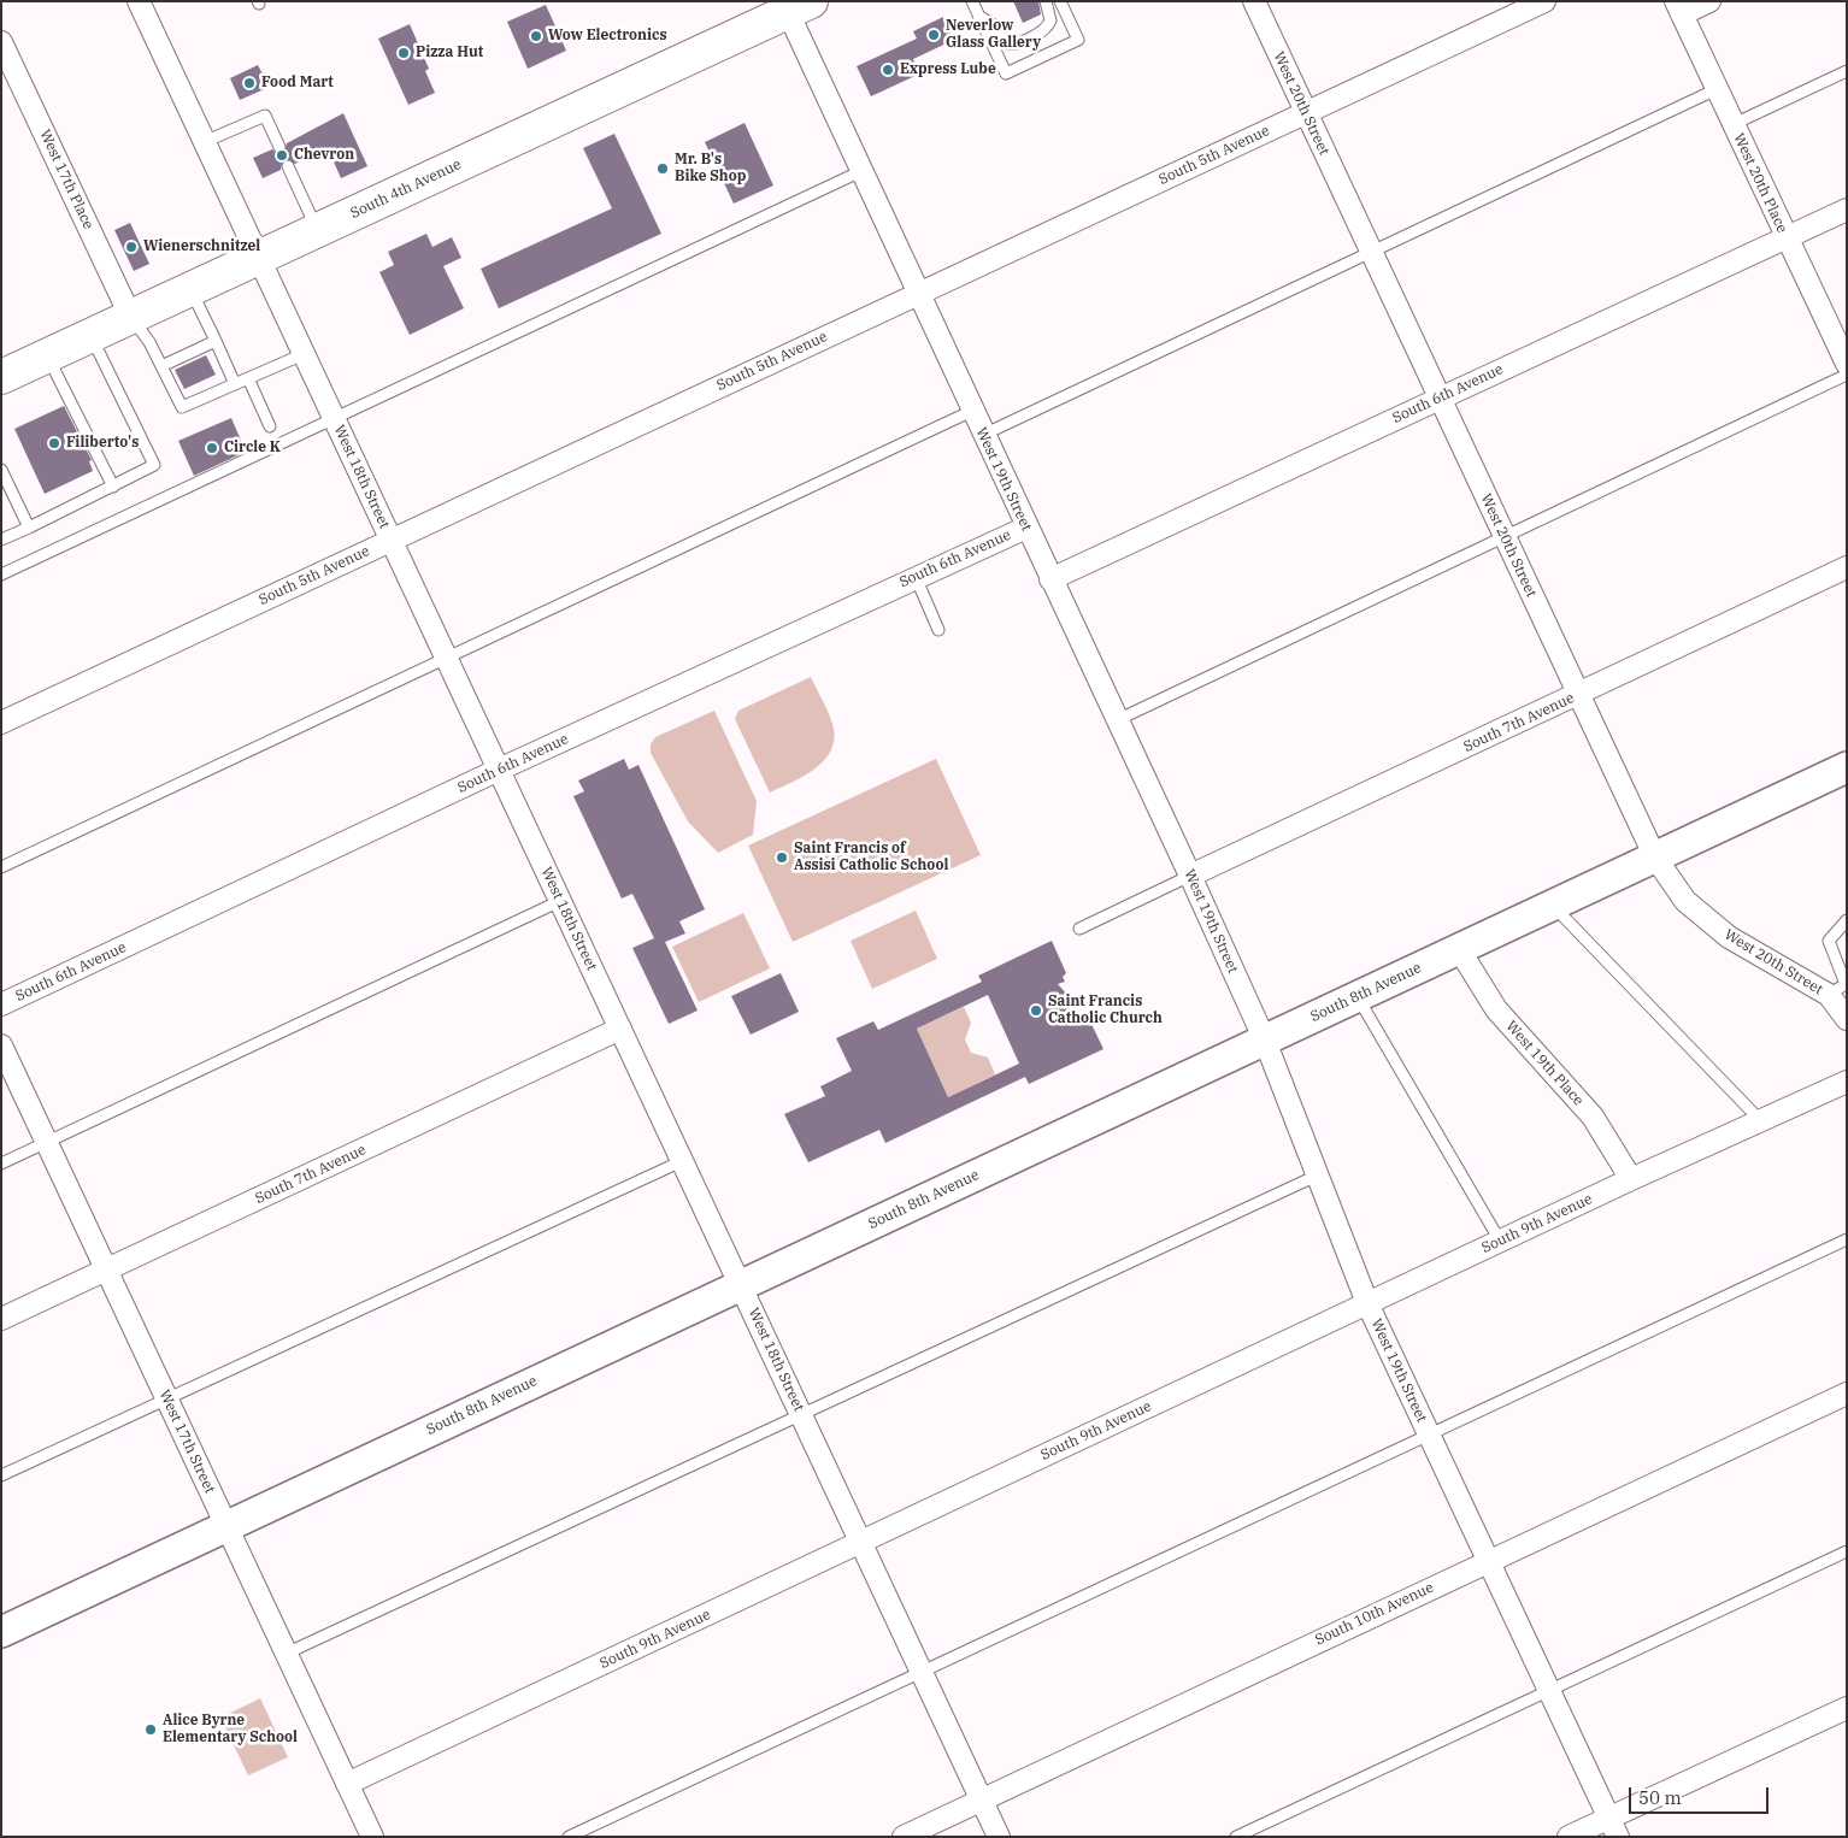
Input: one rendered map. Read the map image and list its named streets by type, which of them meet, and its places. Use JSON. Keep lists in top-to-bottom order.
{
  "streets": {
    "main road": ["South 4th Avenue"],
    "street": [
      "West 20th Street",
      "South 5th Avenue",
      "West 17th Place",
      "West 20th Place",
      "South 6th Avenue",
      "West 18th Street",
      "West 19th Street",
      "South 7th Avenue",
      "South 8th Avenue",
      "West 19th Place",
      "South 9th Avenue",
      "West 17th Street",
      "South 10th Avenue"
    ]
  },
  "crossings": [
    ["West 20th Street", "South 5th Avenue"],
    ["West 20th Street", "South 6th Avenue"],
    ["West 20th Street", "South 7th Avenue"],
    ["West 20th Street", "South 8th Avenue"],
    ["South 5th Avenue", "West 18th Street"],
    ["South 5th Avenue", "West 19th Street"],
    ["West 17th Place", "South 4th Avenue"],
    ["West 20th Place", "South 6th Avenue"],
    ["South 4th Avenue", "West 18th Street"],
    ["South 4th Avenue", "West 19th Street"],
    ["South 6th Avenue", "West 18th Street"],
    ["South 6th Avenue", "West 19th Street"],
    ["West 18th Street", "South 7th Avenue"],
    ["West 18th Street", "South 8th Avenue"],
    ["West 18th Street", "South 9th Avenue"],
    ["West 18th Street", "South 10th Avenue"],
    ["West 19th Street", "South 7th Avenue"],
    ["West 19th Street", "South 8th Avenue"],
    ["West 19th Street", "South 9th Avenue"],
    ["West 19th Street", "South 10th Avenue"],
    ["South 7th Avenue", "West 17th Street"],
    ["South 8th Avenue", "West 19th Place"],
    ["South 8th Avenue", "West 17th Street"],
    ["West 19th Place", "South 9th Avenue"],
    ["South 9th Avenue", "West 17th Street"]
  ],
  "places": [
    "Neverlow Glass Gallery",
    "Wow Electronics",
    "Pizza Hut",
    "Express Lube",
    "Food Mart",
    "Chevron",
    "Mr. B's Bike Shop",
    "Wienerschnitzel",
    "Filiberto's",
    "Circle K",
    "Saint Francis of Assisi Catholic School",
    "Saint Francis Catholic Church",
    "Alice Byrne Elementary School"
  ],
  "scale_bar": "50 m"
}
